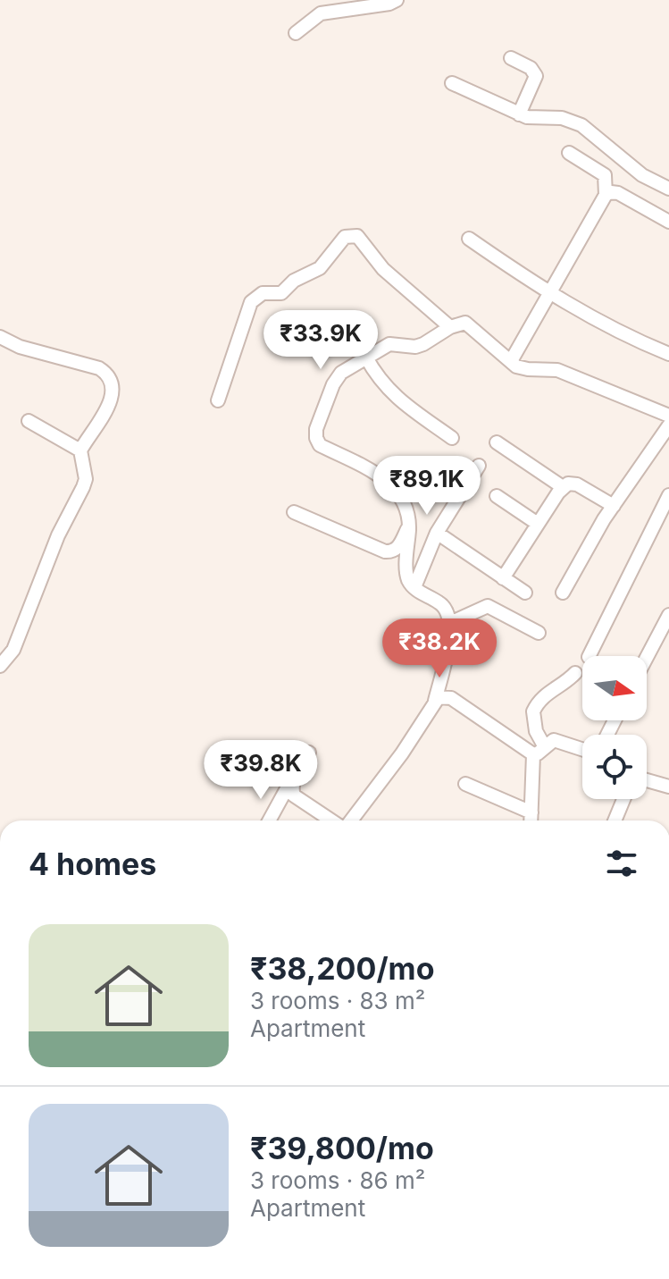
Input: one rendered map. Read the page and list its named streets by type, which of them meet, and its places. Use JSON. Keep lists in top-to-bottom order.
{
  "north": "right",
  "page": {
    "price": [
      "₹33.9K",
      "₹89.1K",
      "₹38.2K",
      "₹39.8K"
    ],
    "heading": "4 homes",
    "list": [
      {
        "name": "₹38,200/mo",
        "note": "3 rooms · 83 m² · Apartment"
      },
      {
        "name": "₹39,800/mo",
        "note": "3 rooms · 86 m² · Apartment"
      }
    ]
  }
}
